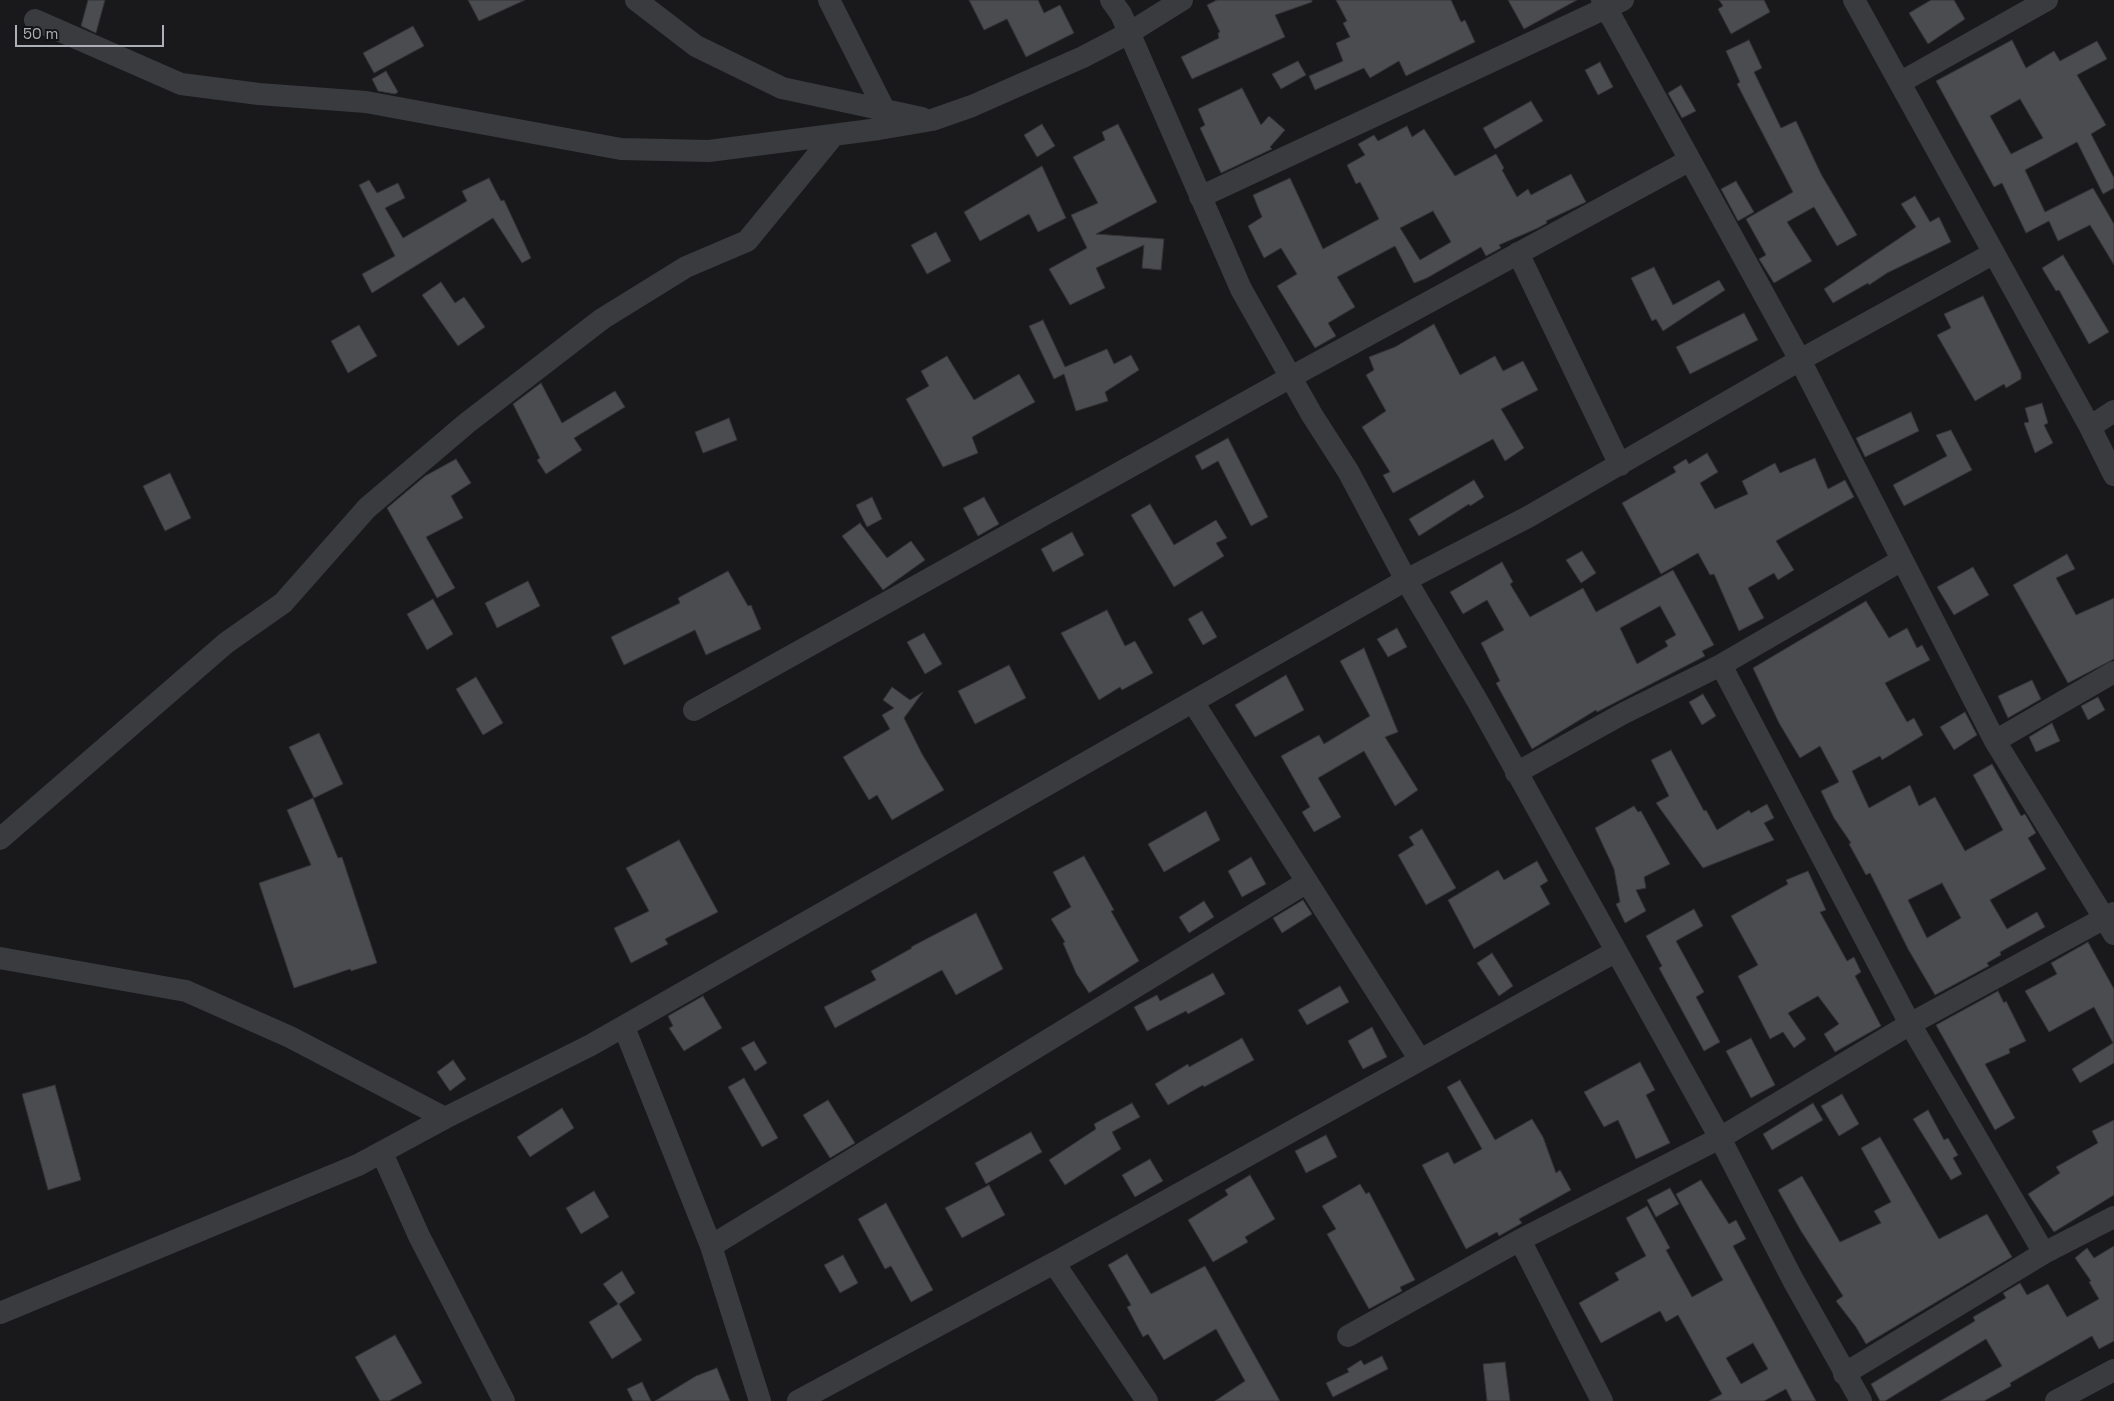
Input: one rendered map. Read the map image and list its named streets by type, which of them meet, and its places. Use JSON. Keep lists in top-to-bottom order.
{
  "scale_bar": "50 m"
}
